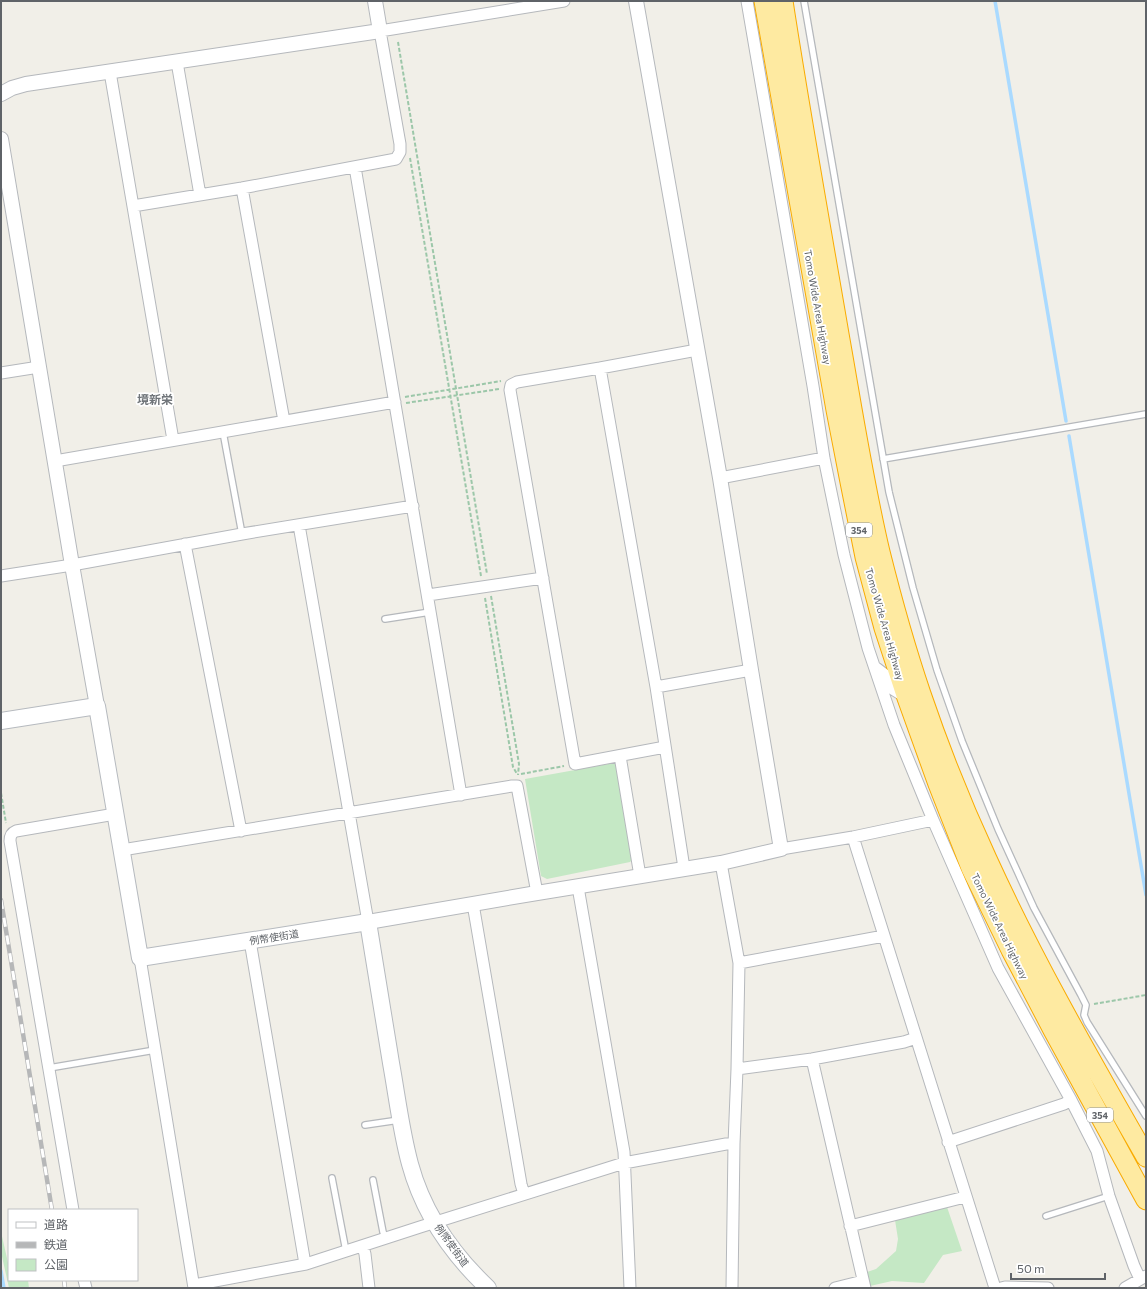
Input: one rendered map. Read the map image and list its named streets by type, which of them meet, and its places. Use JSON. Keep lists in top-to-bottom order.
{
  "streets": {
    "highway": ["Tomo Wide Area Highway", "354"],
    "main road": ["例幣使街道"]
  },
  "districts": ["境新栄"],
  "legend": ["道路", "鉄道", "公園"],
  "scale_bar": "50 m"
}
